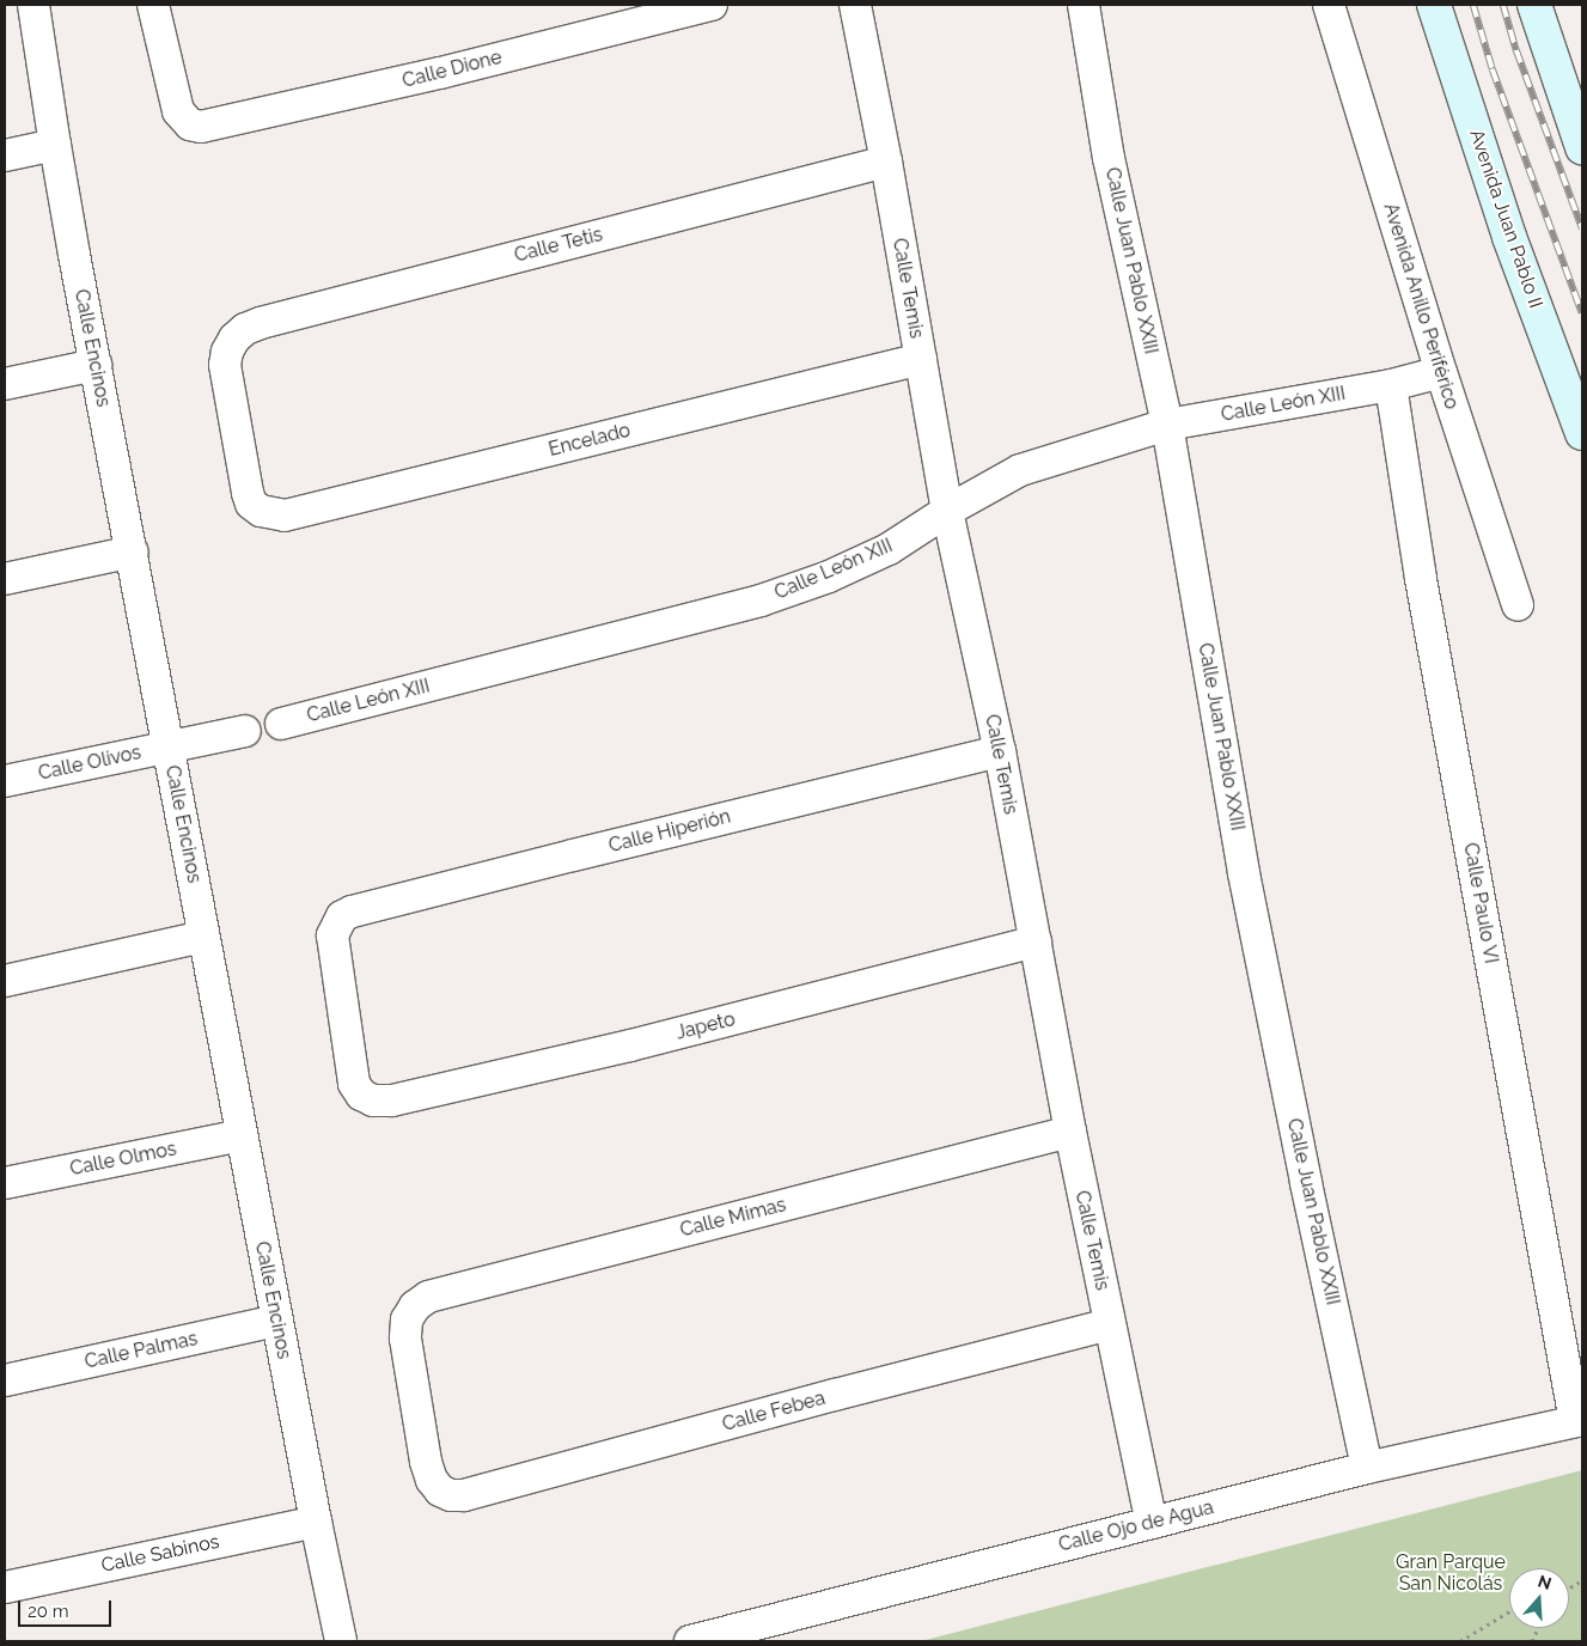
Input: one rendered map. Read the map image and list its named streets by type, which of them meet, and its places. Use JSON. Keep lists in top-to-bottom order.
{
  "streets": {
    "main road": ["Avenida Juan Pablo II"],
    "street": [
      "Calle Dione",
      "Calle Tetis",
      "Calle Juan Pablo XXIII",
      "Calle Temis",
      "Avenida Anillo Periférico",
      "Calle Encinos",
      "Calle León XIII",
      "Encelado",
      "Calle Olivos",
      "Calle Hiperión",
      "Calle Paulo VI",
      "Japeto",
      "Calle Olmos",
      "Calle Mimas",
      "Calle Palmas",
      "Calle Febea",
      "Calle Ojo de Agua",
      "Calle Sabinos"
    ]
  },
  "crossings": [
    ["Calle Tetis", "Calle Temis"],
    ["Calle Tetis", "Encelado"],
    ["Calle Juan Pablo XXIII", "Calle León XIII"],
    ["Calle Juan Pablo XXIII", "Calle Ojo de Agua"],
    ["Calle Temis", "Calle León XIII"],
    ["Calle Temis", "Encelado"],
    ["Calle Temis", "Calle Hiperión"],
    ["Calle Temis", "Japeto"],
    ["Calle Temis", "Calle Mimas"],
    ["Calle Temis", "Calle Febea"],
    ["Calle Temis", "Calle Ojo de Agua"],
    ["Avenida Anillo Periférico", "Calle León XIII"],
    ["Calle Encinos", "Calle Olivos"],
    ["Calle Encinos", "Calle Olmos"],
    ["Calle Encinos", "Calle Palmas"],
    ["Calle Encinos", "Calle Sabinos"],
    ["Calle León XIII", "Calle Paulo VI"],
    ["Calle Hiperión", "Japeto"],
    ["Calle Paulo VI", "Calle Ojo de Agua"],
    ["Calle Mimas", "Calle Febea"]
  ],
  "parks": ["Gran Parque San Nicolás"],
  "scale_bar": "20 m",
  "north": "top"
}
